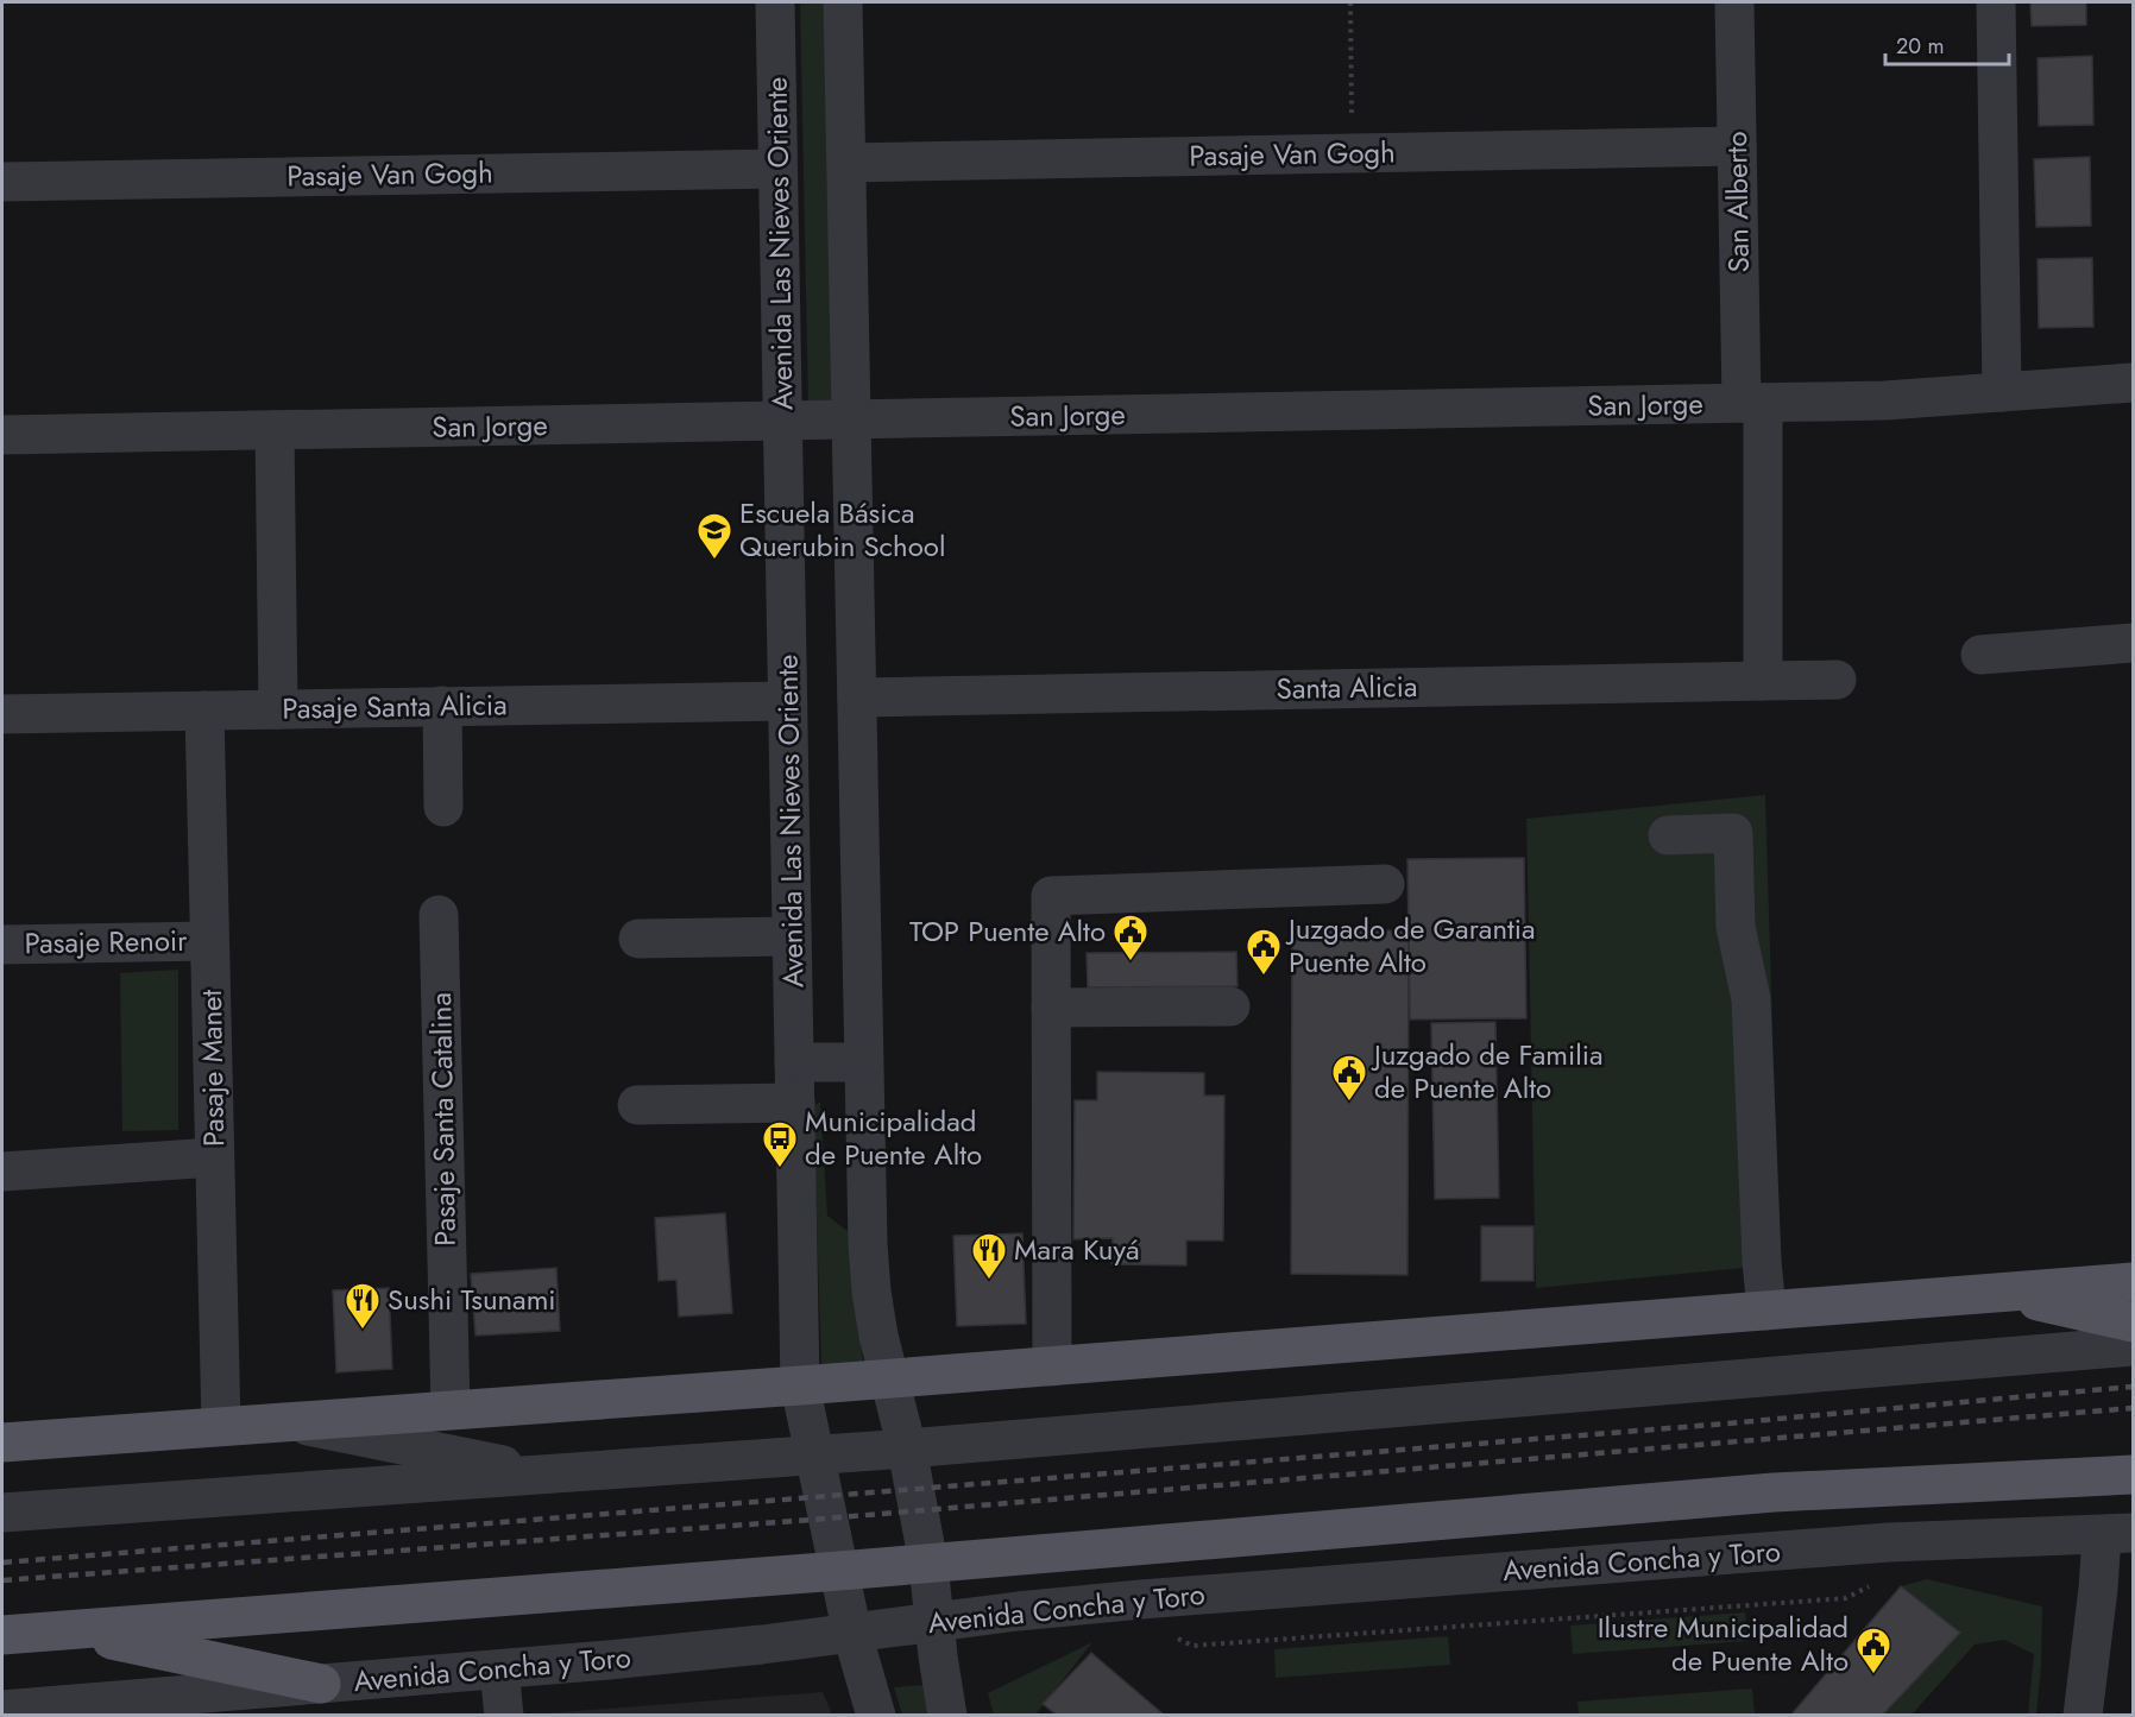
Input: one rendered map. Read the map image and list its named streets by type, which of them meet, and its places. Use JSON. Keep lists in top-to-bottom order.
{
  "streets": {
    "main road": ["Avenida Concha y Toro"],
    "street": [
      "Pasaje Van Gogh",
      "San Alberto",
      "Avenida Las Nieves Oriente",
      "San Jorge",
      "Santa Alicia",
      "Pasaje Santa Alicia",
      "Pasaje Renoir",
      "Pasaje Manet",
      "Pasaje Santa Catalina"
    ]
  },
  "crossings": [
    ["Pasaje Van Gogh", "San Alberto"],
    ["Pasaje Van Gogh", "Avenida Las Nieves Oriente"],
    ["San Alberto", "San Jorge"],
    ["San Alberto", "Santa Alicia"],
    ["Avenida Las Nieves Oriente", "San Jorge"],
    ["Avenida Las Nieves Oriente", "Pasaje Santa Alicia"],
    ["Avenida Las Nieves Oriente", "Avenida Concha y Toro"],
    ["Pasaje Santa Alicia", "Pasaje Manet"],
    ["Pasaje Renoir", "Pasaje Manet"]
  ],
  "places": {
    "school or university": ["Escuela Básica Querubin School"],
    "public building": [
      "TOP Puente Alto",
      "Juzgado de Garantia Puente Alto",
      "Juzgado de Familia de Puente Alto",
      "Ilustre Municipalidad de Puente Alto"
    ],
    "bus stop": ["Municipalidad de Puente Alto"],
    "restaurant": ["Mara Kuyá", "Sushi Tsunami"]
  },
  "scale_bar": "20 m"
}
